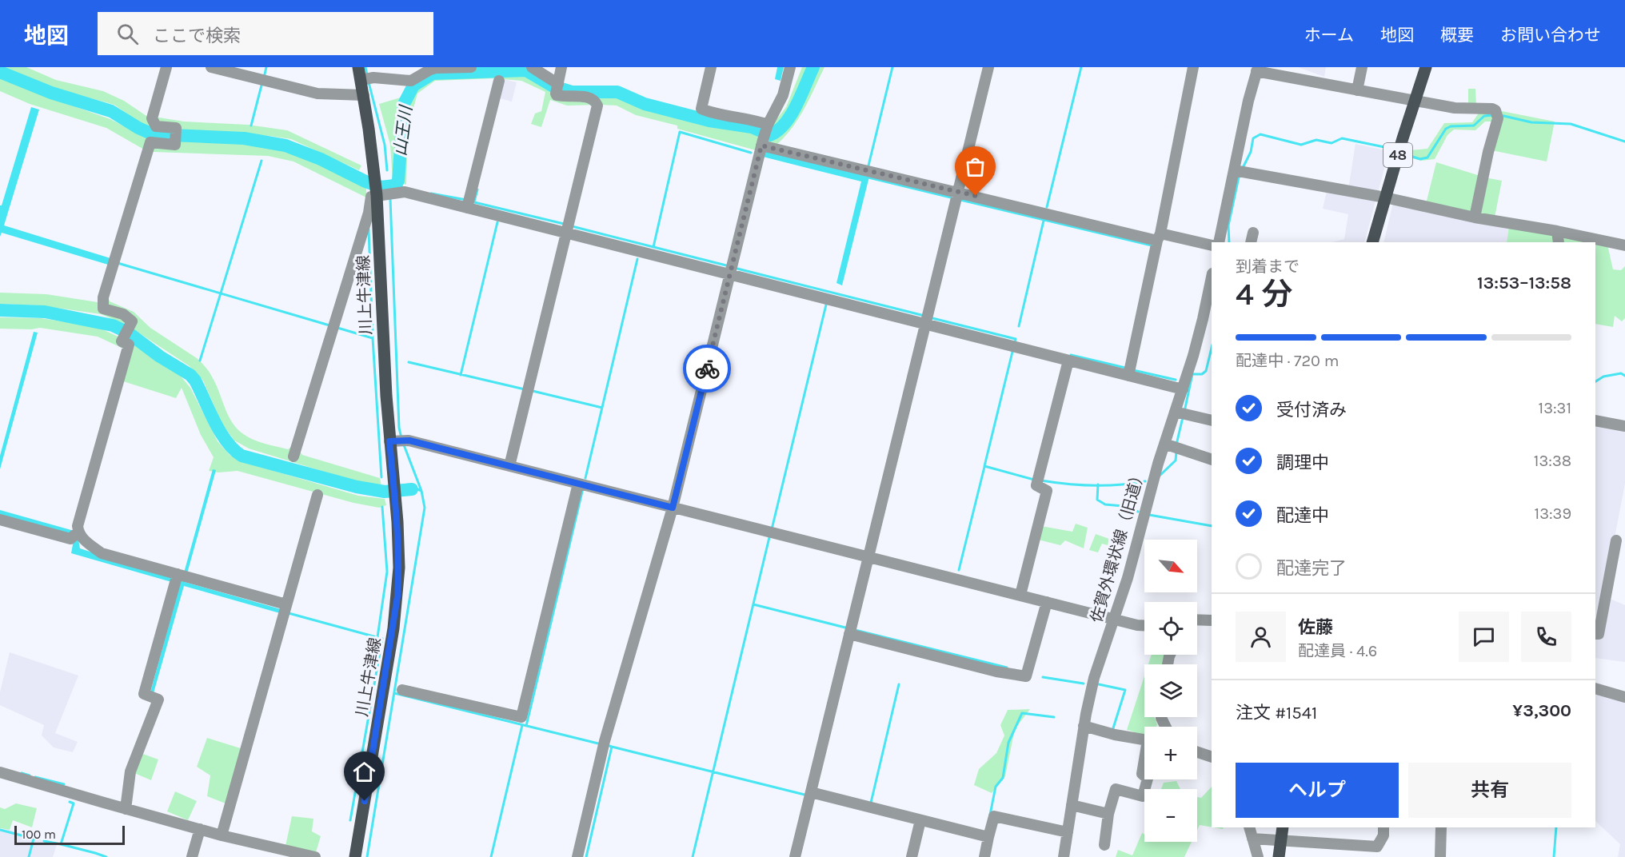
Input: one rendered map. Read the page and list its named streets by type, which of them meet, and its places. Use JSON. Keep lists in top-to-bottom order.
{
  "streets": {
    "main road": ["48", "川上牛津線"],
    "street": ["佐賀外環状線（旧道）"]
  },
  "water": ["山王川"],
  "scale_bar": "100 m",
  "north": "bottom right",
  "page": {
    "header": "地図",
    "search": "ここで検索",
    "nav": [
      "ホーム",
      "地図",
      "概要",
      "お問い合わせ"
    ],
    "heading": ["4 分", "到着まで", "13:53–13:58"],
    "panel": [
      "佐藤",
      "配達員 · 4.6",
      "注文 #1541",
      "¥3,300"
    ],
    "bar": "配達中 · 720 m",
    "list": [
      ["受付済み", "13:31"],
      ["調理中", "13:38"],
      ["配達中", "13:39"],
      "配達完了"
    ],
    "map_buttons": ["+", "−"],
    "buttons": ["ヘルプ", "共有"],
    "scale": "100 m"
  }
}
